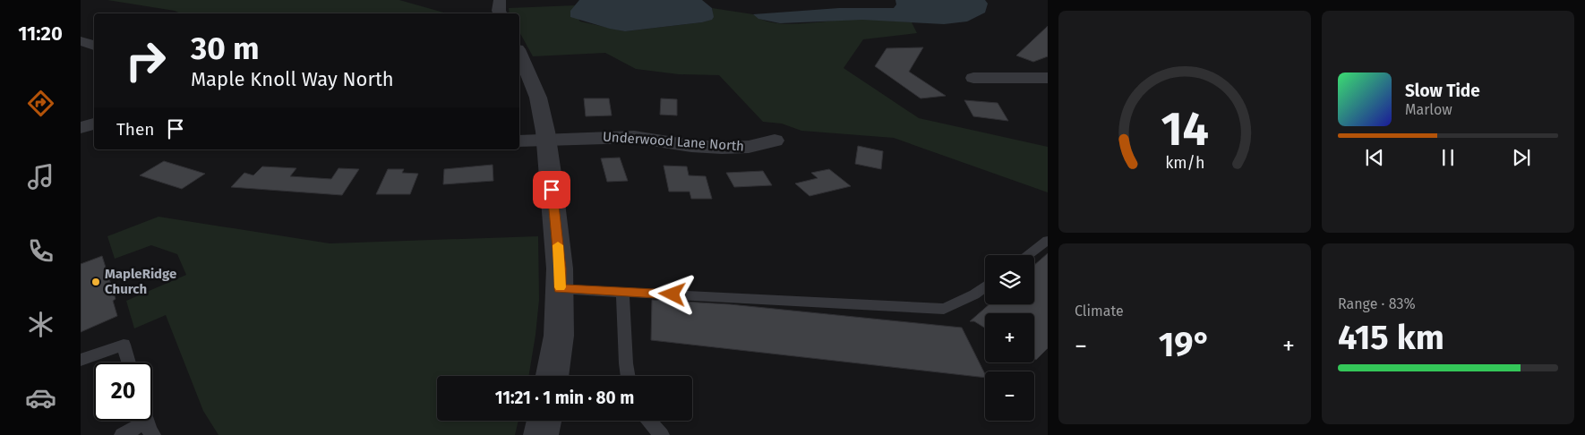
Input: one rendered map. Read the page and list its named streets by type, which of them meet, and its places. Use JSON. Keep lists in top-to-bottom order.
{
  "streets": {
    "street": ["Underwood Lane North"]
  },
  "places": ["MapleRidge Church"],
  "page": {
    "tabs": "11:20",
    "turn": ["30 m", "Maple Knoll Way North"],
    "song": ["Slow Tide", "Marlow"],
    "then": "Then",
    "tile": [
      "Climate",
      ["Range · 83%", "415 km"]
    ],
    "map_buttons": ["+", "−"],
    "heat": ["−", "19°", "+"],
    "limit": "20",
    "trip": "11:21 · 1 min · 80 m",
    "gauge": ["14", "km/h"]
  }
}
